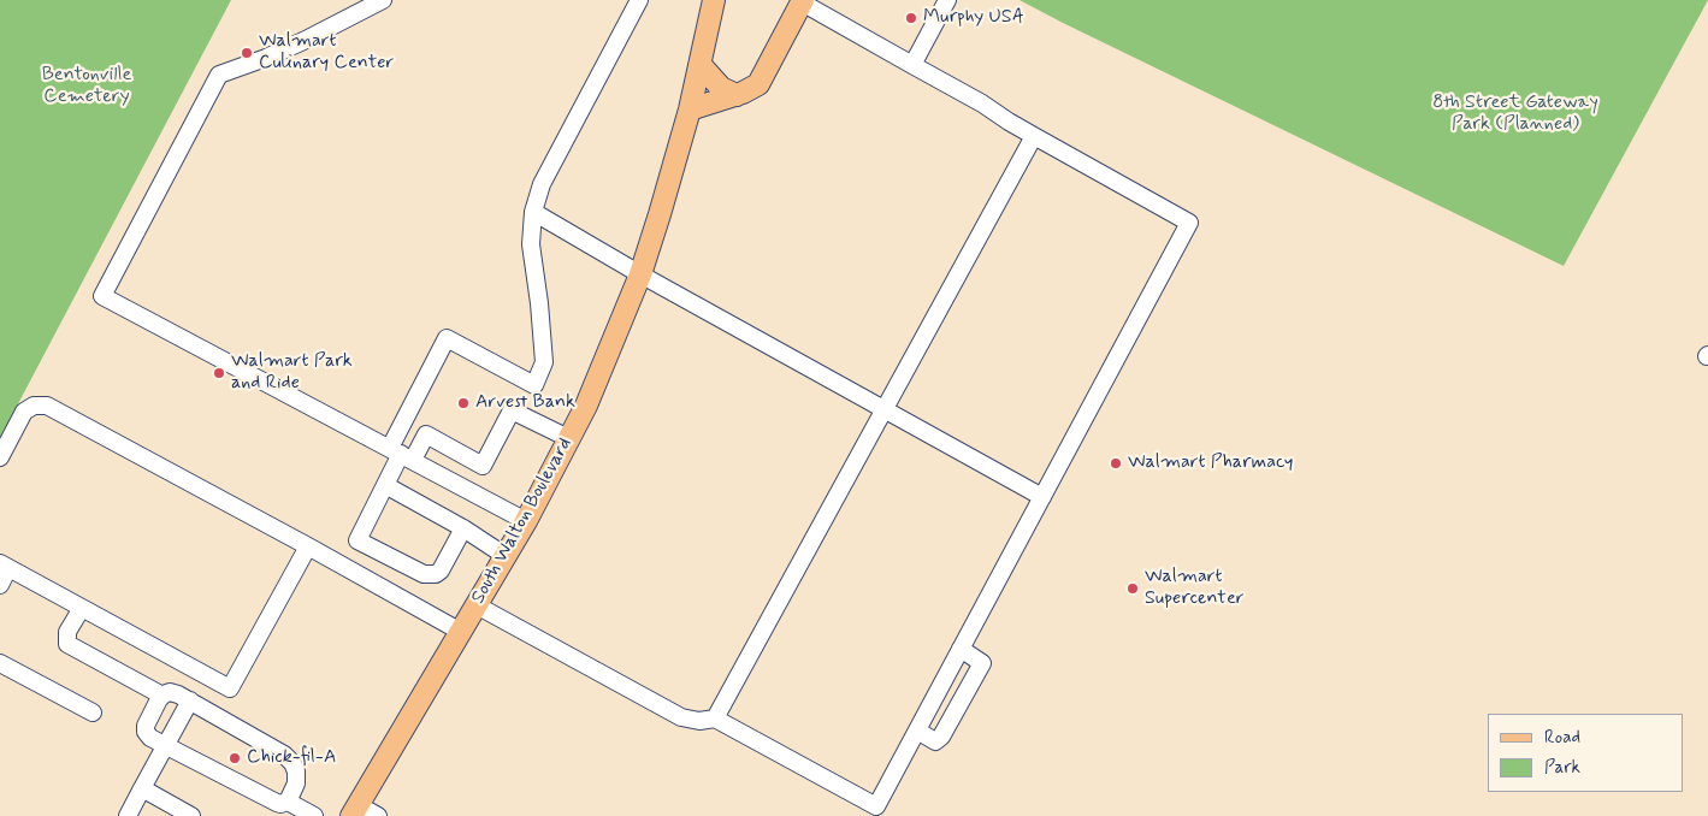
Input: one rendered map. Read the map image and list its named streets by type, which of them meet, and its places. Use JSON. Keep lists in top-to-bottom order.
{
  "streets": {
    "main road": ["South Walton Boulevard"]
  },
  "parks": ["Bentonville Cemetery", "8th Street Gateway Park (Planned)"],
  "places": [
    "Murphy USA",
    "Walmart Culinary Center",
    "Walmart Park and Ride",
    "Arvest Bank",
    "Walmart Pharmacy",
    "Walmart Supercenter",
    "Chick-fil-A"
  ],
  "legend": ["Road", "Park"]
}
